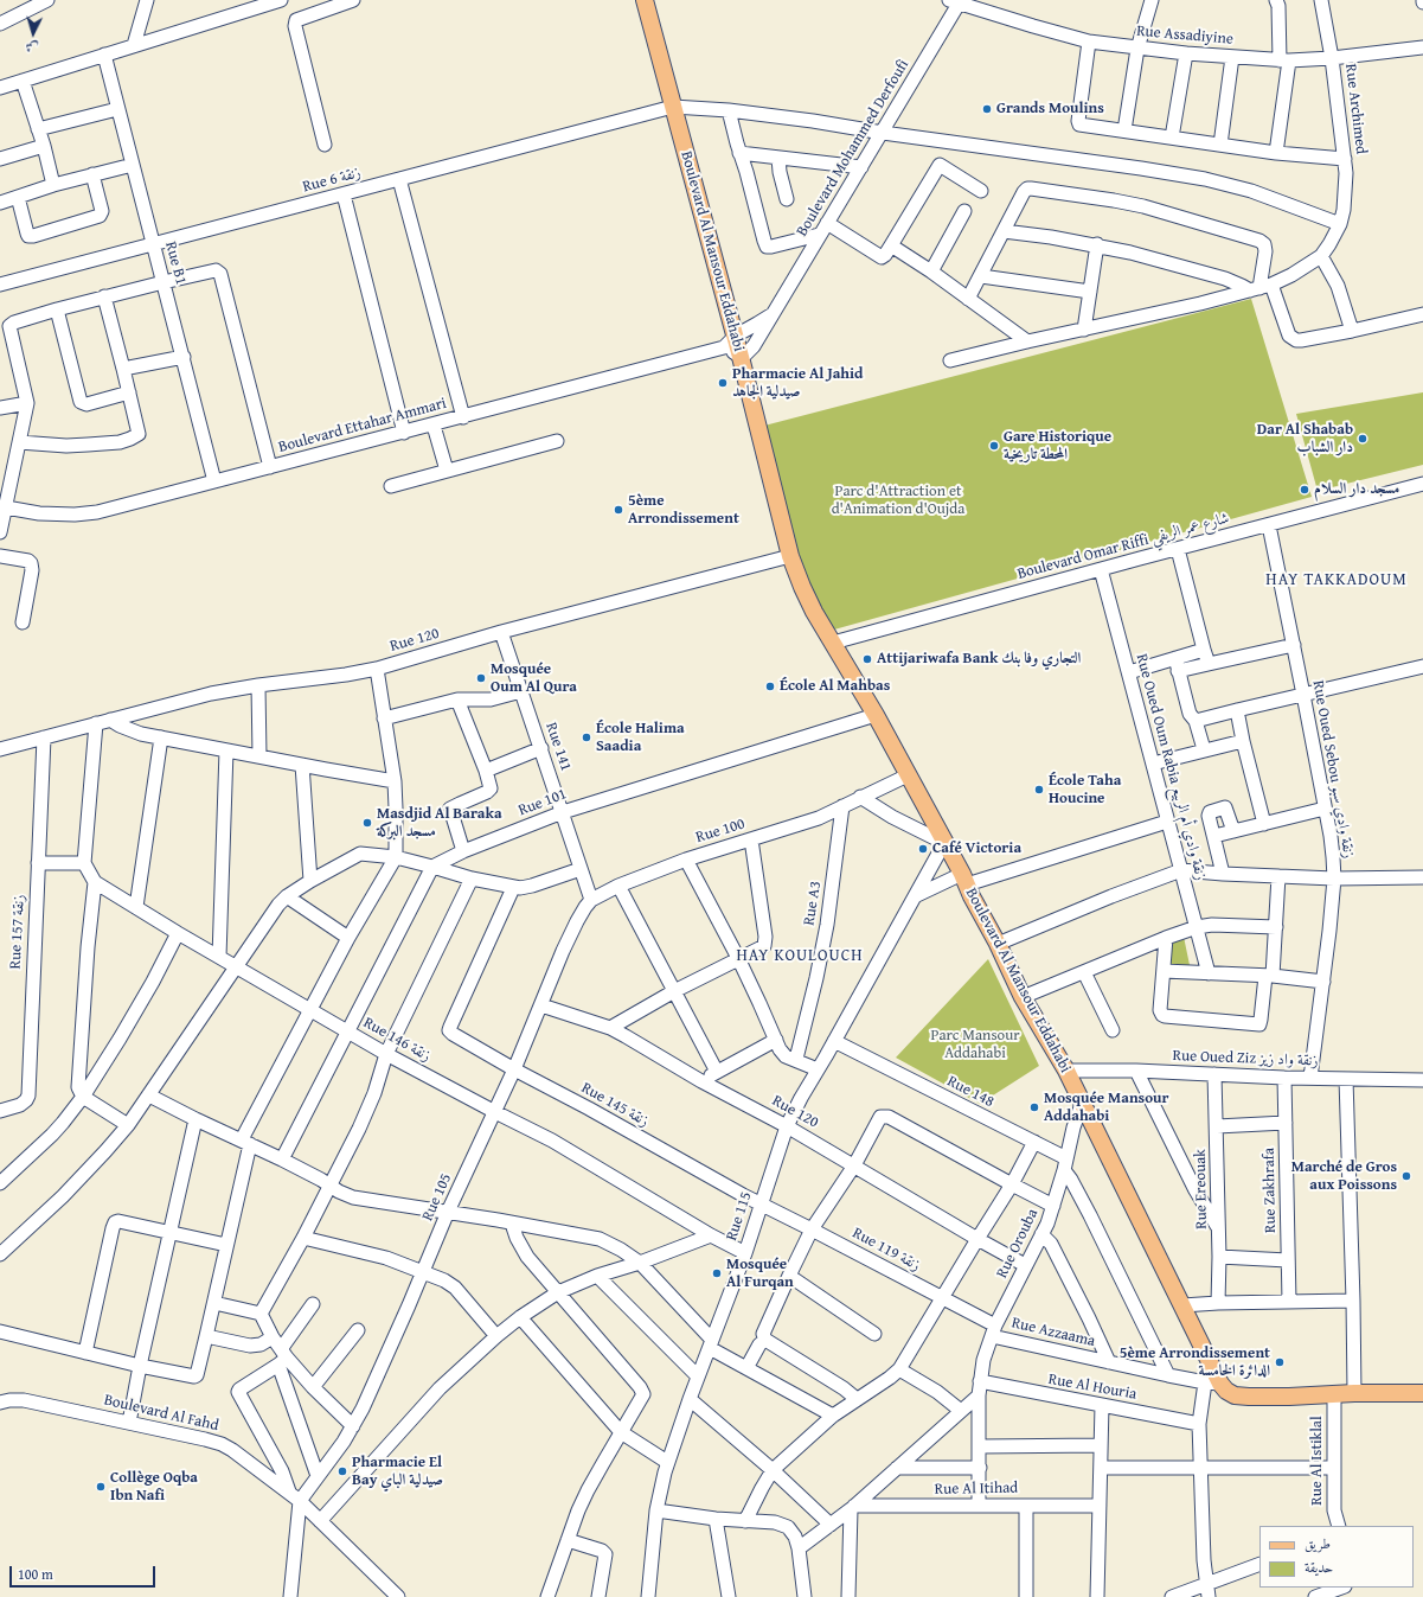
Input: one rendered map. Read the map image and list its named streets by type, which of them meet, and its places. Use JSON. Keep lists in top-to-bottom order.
{
  "streets": {
    "main road": ["Boulevard Al Mansour Eddahabi"],
    "street": [
      "Rue Assadiyine",
      "Rue Archimed",
      "Boulevard Mohammed Derfoufi",
      "Rue 6 زنقة",
      "Rue B1",
      "Boulevard Ettahar Ammari",
      "Boulevard Omar Riffi شارع عمر الريفي",
      "Rue 120",
      "Rue 141",
      "Rue Oued Oum Rabia زنقة وادي أم الربيع",
      "Rue Oued Sebou زنقة وادي سبو",
      "Rue 101",
      "Rue 100",
      "Rue A3",
      "Rue 157 زنقة",
      "Rue 146 زنقة",
      "Rue Oued Ziz زنقة واد زيز",
      "Rue 148",
      "Rue 145 زنقة",
      "Rue Ereouak",
      "Rue Zakhrafa",
      "Rue 105",
      "Rue 115",
      "Rue Orouba",
      "Rue 119 زنقة",
      "Rue Azzaama",
      "Rue Al Houria",
      "Boulevard Al Fahd",
      "Rue Al Istiklal",
      "Rue Al Itihad"
    ]
  },
  "crossings": [
    ["Rue Assadiyine", "Rue Archimed"],
    ["Rue Assadiyine", "Boulevard Mohammed Derfoufi"],
    ["Rue Archimed", "Rue 6 زنقة"],
    ["Boulevard Mohammed Derfoufi", "Rue 6 زنقة"],
    ["Boulevard Mohammed Derfoufi", "Boulevard Al Mansour Eddahabi"],
    ["Boulevard Mohammed Derfoufi", "Boulevard Ettahar Ammari"],
    ["Rue 6 زنقة", "Boulevard Al Mansour Eddahabi"],
    ["Rue 6 زنقة", "Rue B1"],
    ["Boulevard Al Mansour Eddahabi", "Boulevard Ettahar Ammari"],
    ["Boulevard Al Mansour Eddahabi", "Boulevard Omar Riffi شارع عمر الريفي"],
    ["Boulevard Al Mansour Eddahabi", "Rue 120"],
    ["Boulevard Al Mansour Eddahabi", "Rue 101"],
    ["Boulevard Al Mansour Eddahabi", "Rue 100"],
    ["Boulevard Al Mansour Eddahabi", "Rue Oued Ziz زنقة واد زيز"],
    ["Boulevard Al Mansour Eddahabi", "Rue 115"],
    ["Boulevard Al Mansour Eddahabi", "Rue Orouba"],
    ["Boulevard Al Mansour Eddahabi", "Rue Azzaama"],
    ["Rue B1", "Boulevard Ettahar Ammari"],
    ["Boulevard Omar Riffi شارع عمر الريفي", "Rue Oued Oum Rabia زنقة وادي أم الربيع"],
    ["Boulevard Omar Riffi شارع عمر الريفي", "Rue Oued Sebou زنقة وادي سبو"],
    ["Rue 120", "Rue 141"],
    ["Rue 120", "Rue 157 زنقة"],
    ["Rue 120", "Rue 105"],
    ["Rue 120", "Rue 115"],
    ["Rue 120", "Rue Orouba"],
    ["Rue 141", "Rue 101"],
    ["Rue 141", "Rue 100"],
    ["Rue 141", "Rue 105"],
    ["Rue Oued Sebou زنقة وادي سبو", "Rue Oued Ziz زنقة واد زيز"],
    ["Rue 100", "Rue A3"],
    ["Rue 100", "Rue 105"],
    ["Rue 146 زنقة", "Rue 105"],
    ["Rue 146 زنقة", "Rue 115"],
    ["Rue Oued Ziz زنقة واد زيز", "Rue Ereouak"],
    ["Rue Oued Ziz زنقة واد زيز", "Rue Zakhrafa"],
    ["Rue 148", "Rue 115"],
    ["Rue 148", "Rue Orouba"],
    ["Rue 145 زنقة", "Rue 105"],
    ["Rue 145 زنقة", "Rue 115"],
    ["Rue 145 زنقة", "Rue 119 زنقة"],
    ["Rue 105", "Boulevard Al Fahd"],
    ["Rue 115", "Rue 119 زنقة"],
    ["Rue Orouba", "Rue 119 زنقة"],
    ["Rue Orouba", "Rue Azzaama"],
    ["Rue Orouba", "Rue Al Houria"],
    ["Rue Orouba", "Rue Al Itihad"],
    ["Rue 119 زنقة", "Rue Azzaama"]
  ],
  "districts": ["HAY TAKKADOUM", "HAY KOULOUCH"],
  "parks": ["Parc d'Attraction et d'Animation d'Oujda", "Parc Mansour Addahabi"],
  "places": [
    "Grands Moulins",
    "Pharmacie Al Jahid صيدلية الجاهد",
    "Dar Al Shabab دار الشباب",
    "Gare Historique المحطة تاريخية",
    "مسجد دار السلام",
    "5ème Arrondissement",
    "Attijariwafa Bank التجاري وفا بنك",
    "Mosquée Oum Al Qura",
    "École Al Mahbas",
    "École Halima Saadia",
    "École Taha Houcine",
    "Masdjid Al Baraka مسجد البركة",
    "Café Victoria",
    "Mosquée Mansour Addahabi",
    "Marché de Gros aux Poissons",
    "Mosquée Al Furqan",
    "5ème Arrondissement الدائرة الخامسة",
    "Pharmacie El Bay صيدلية الباي",
    "Collège Oqba Ibn Nafi"
  ],
  "legend": ["طريق", "حديقة"],
  "scale_bar": "100 m",
  "north": "bottom"
}
